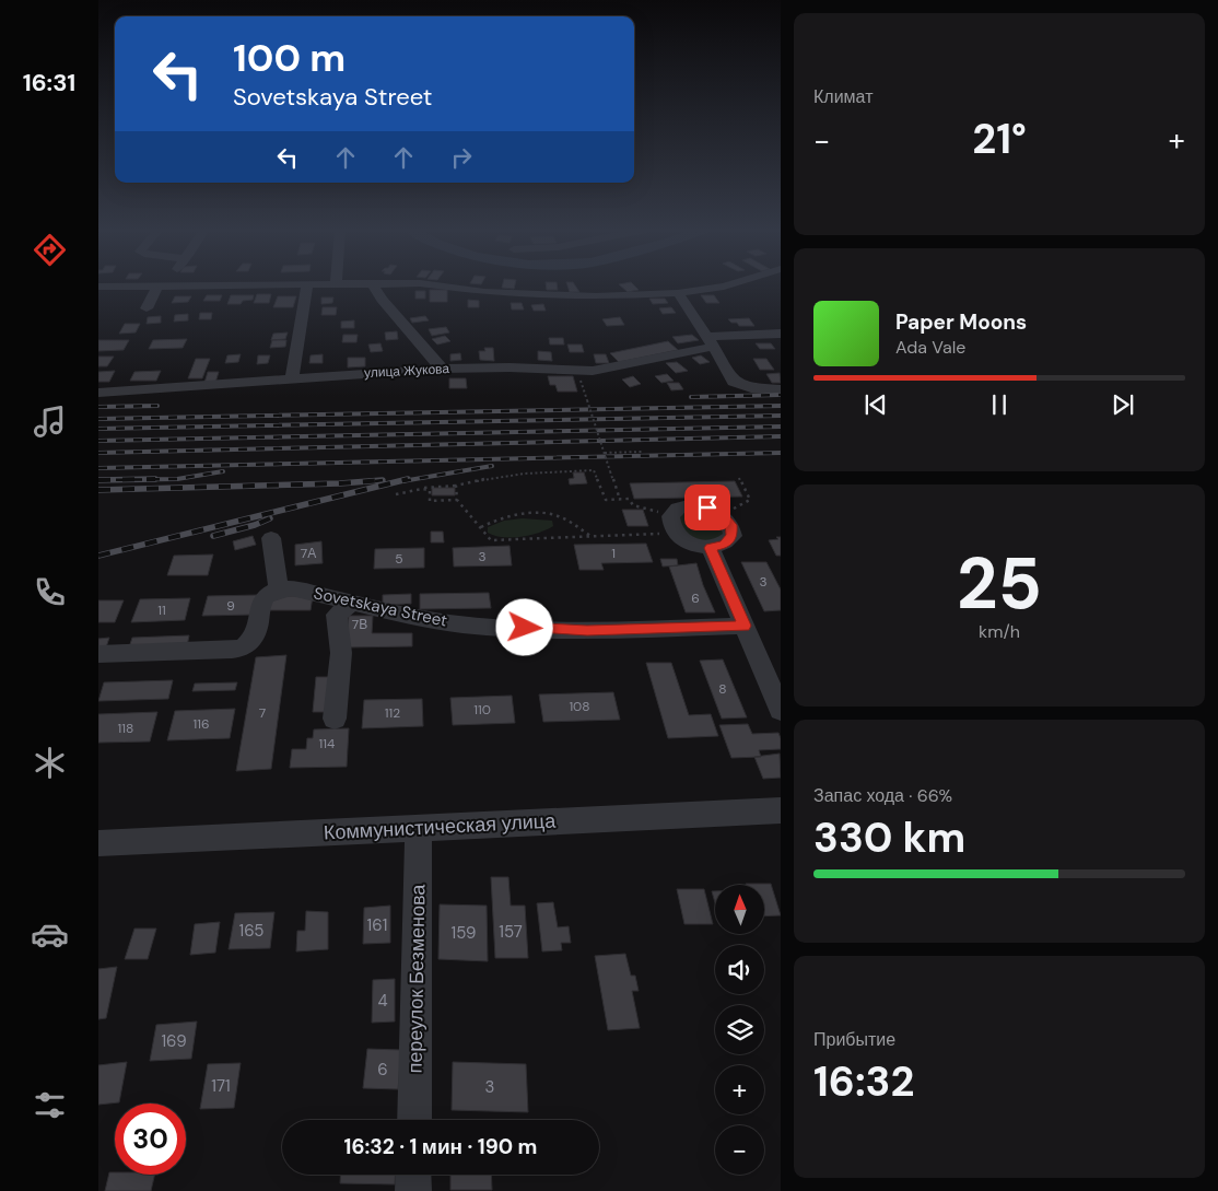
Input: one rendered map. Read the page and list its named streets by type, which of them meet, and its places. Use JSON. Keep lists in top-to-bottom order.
{
  "streets": {
    "street": [
      "улица Жукова",
      "Sovetskaya Street",
      "Коммунистическая улица",
      "переулок Безменова"
    ]
  },
  "crossings": [
    ["Коммунистическая улица", "переулок Безменова"]
  ],
  "house_numbers": [
    "7А",
    "1",
    "3",
    "5",
    "3",
    "6",
    "9",
    "11",
    "7В",
    "8",
    "108",
    "110",
    "7",
    "112",
    "116",
    "118",
    "114",
    "161",
    "165",
    "157",
    "159",
    "4",
    "169",
    "6",
    "171",
    "3"
  ],
  "north": "top",
  "page": {
    "tabs": "16:31",
    "tile": [
      "Климат",
      ["25", "km/h"],
      ["Запас хода · 66%", "330 km"],
      ["Прибытие", "16:32"]
    ],
    "turn": ["100 m", "Sovetskaya Street"],
    "heat": ["−", "21°", "+"],
    "song": ["Paper Moons", "Ada Vale"],
    "map_buttons": ["+", "−"],
    "limit": "30",
    "trip": "16:32 · 1 мин · 190 m"
  }
}
